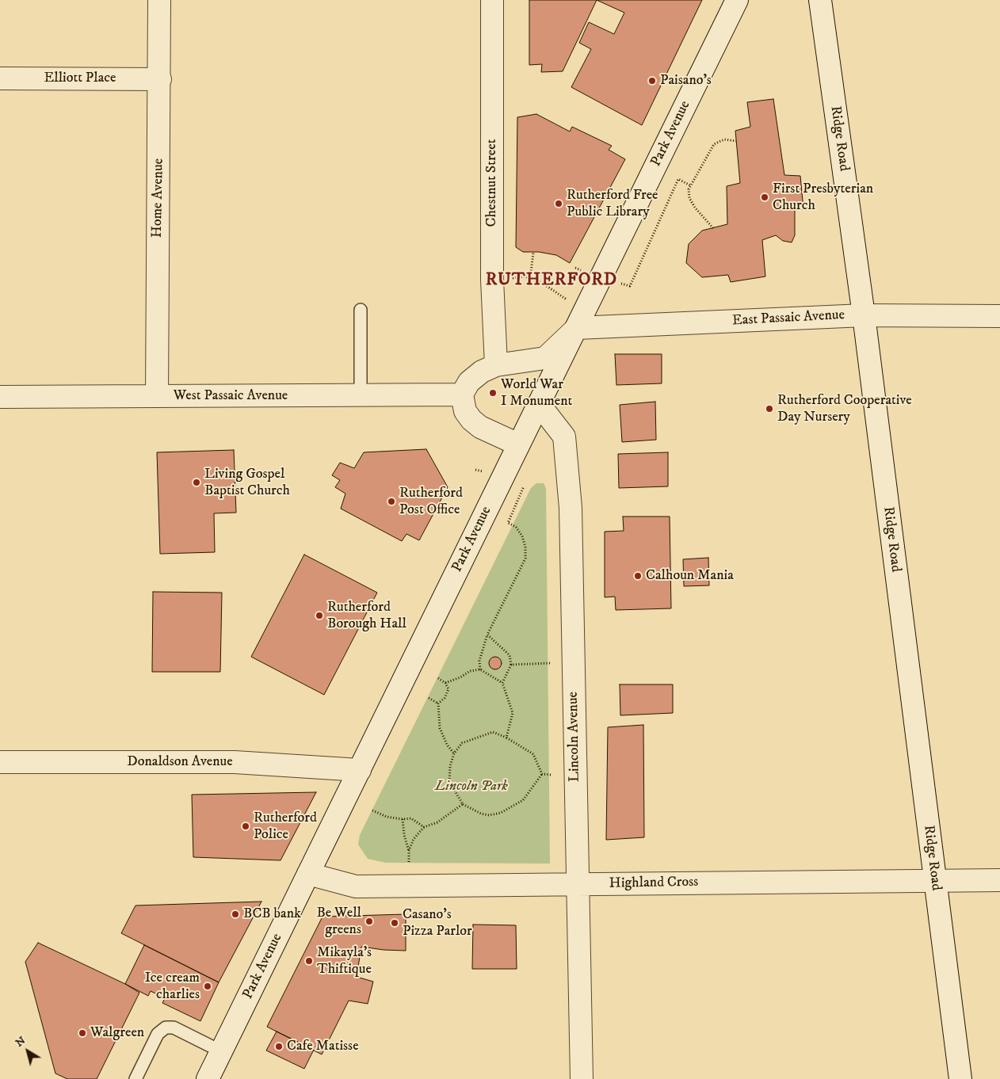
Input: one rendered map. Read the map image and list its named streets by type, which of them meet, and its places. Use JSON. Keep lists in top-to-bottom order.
{
  "streets": {
    "street": [
      "Elliott Place",
      "Park Avenue",
      "Ridge Road",
      "Chestnut Street",
      "Home Avenue",
      "East Passaic Avenue",
      "West Passaic Avenue",
      "Lincoln Avenue",
      "Donaldson Avenue",
      "Highland Cross"
    ]
  },
  "crossings": [
    ["Elliott Place", "Home Avenue"],
    ["Park Avenue", "East Passaic Avenue"],
    ["Park Avenue", "Lincoln Avenue"],
    ["Park Avenue", "Donaldson Avenue"],
    ["Park Avenue", "Highland Cross"],
    ["Ridge Road", "East Passaic Avenue"],
    ["Ridge Road", "Highland Cross"],
    ["Home Avenue", "West Passaic Avenue"],
    ["Lincoln Avenue", "Highland Cross"]
  ],
  "districts": ["RUTHERFORD"],
  "parks": ["Lincoln Park"],
  "places": [
    "Paisano's",
    "First Presbyterian Church",
    "Rutherford Free Public Library",
    "World War I Monument",
    "Rutherford Cooperative Day Nursery",
    "Living Gospel Baptist Church",
    "Rutherford Post Office",
    "Calhoun Mania",
    "Rutherford Borough Hall",
    "Rutherford Police",
    "BCB bank",
    "Be Well greens",
    "Casano's Pizza Parlor",
    "Mikayla's Thiftique",
    "Ice cream charlies",
    "Walgreen",
    "Cafe Matisse"
  ],
  "north": "top left"
}
